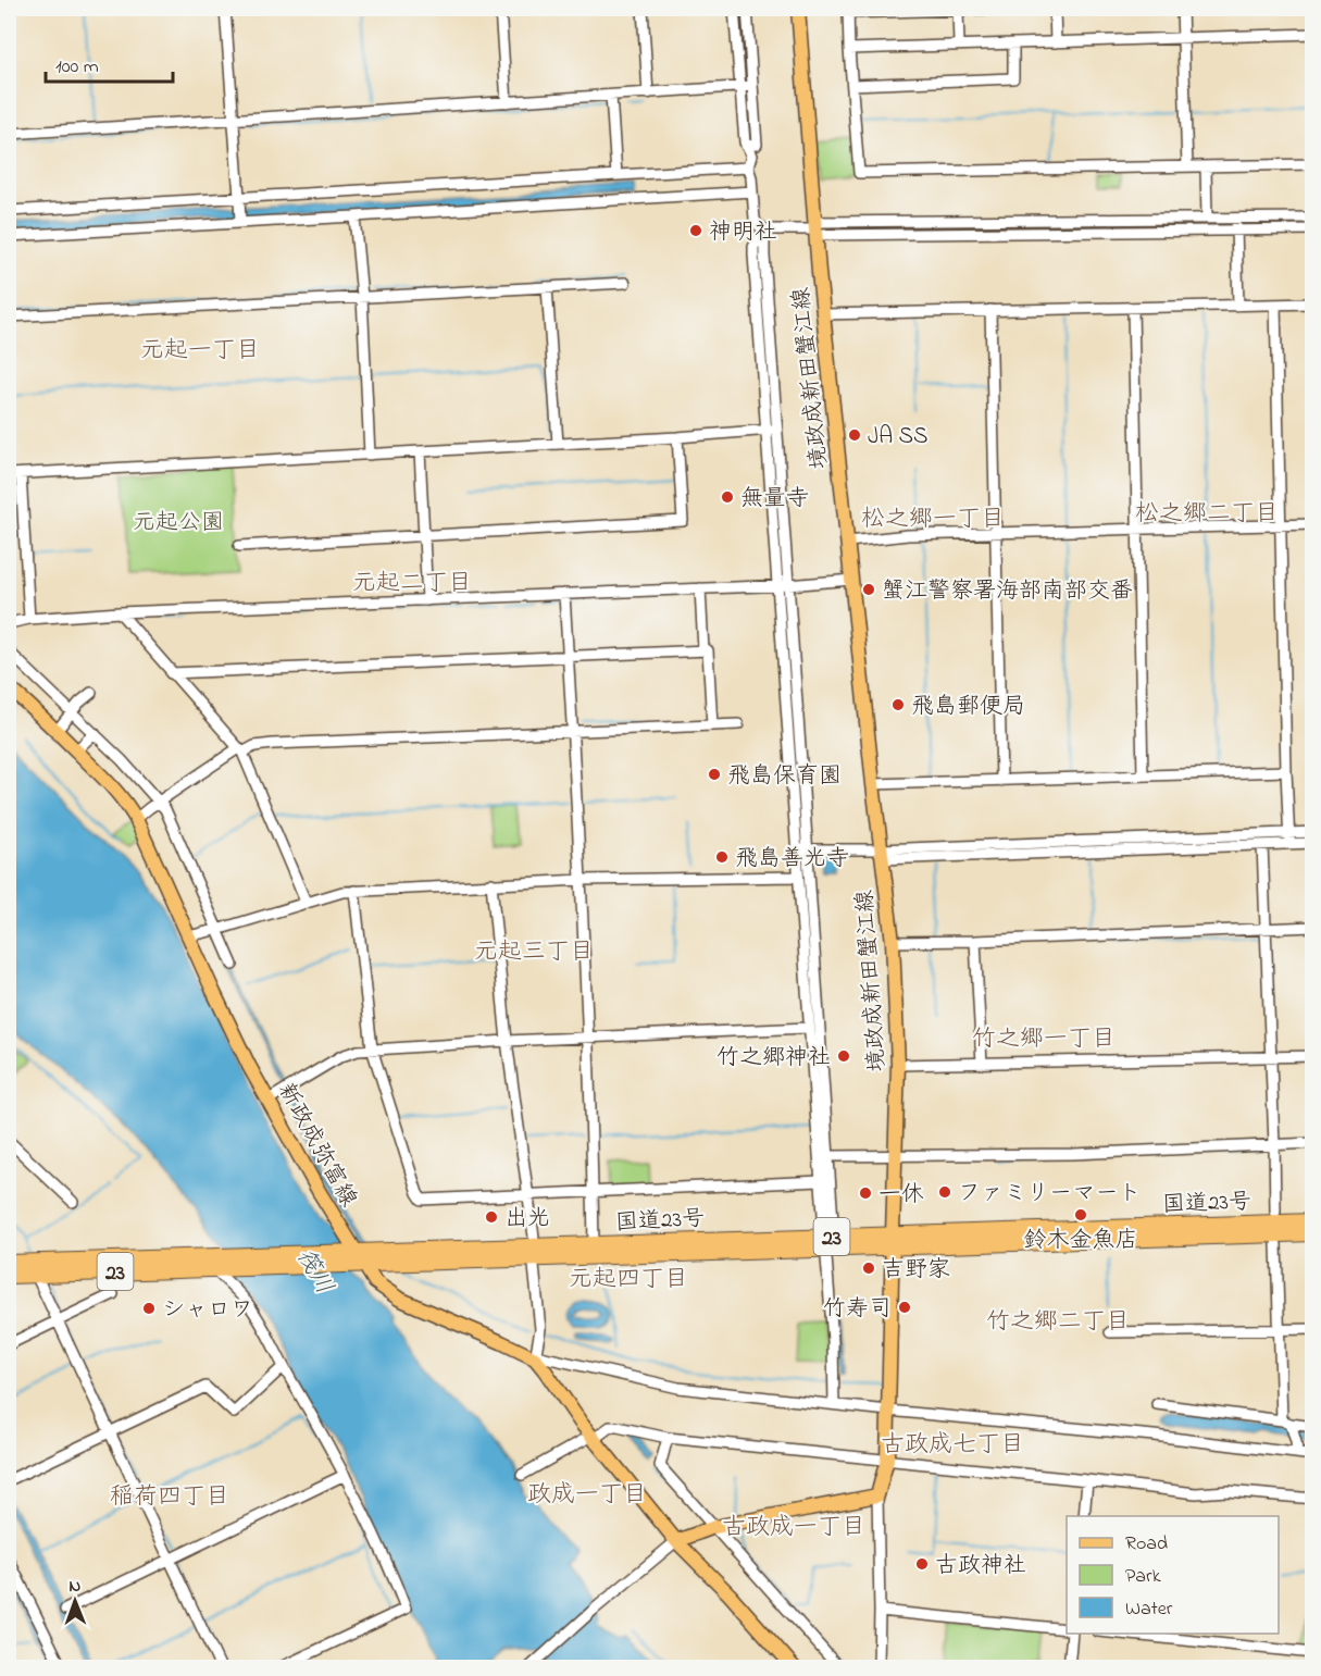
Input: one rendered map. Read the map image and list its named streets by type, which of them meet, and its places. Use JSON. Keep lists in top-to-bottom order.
{
  "streets": {
    "highway": ["国道23号", "23"],
    "main road": ["境政成新田蟹江線", "新政成弥富線"]
  },
  "crossings": [
    ["境政成新田蟹江線", "国道23号"],
    ["新政成弥富線", "国道23号"]
  ],
  "districts": [
    "元起一丁目",
    "松之郷二丁目",
    "松之郷一丁目",
    "元起二丁目",
    "元起三丁目",
    "竹之郷一丁目",
    "元起四丁目",
    "竹之郷二丁目",
    "古政成七丁目",
    "政成一丁目",
    "稲荷四丁目",
    "古政成一丁目"
  ],
  "water": ["筏川"],
  "parks": ["元起公園"],
  "places": [
    "神明社",
    "JA SS",
    "無量寺",
    "蟹江警察署海部南部交番",
    "飛島郵便局",
    "飛島保育園",
    "飛島善光寺",
    "竹之郷神社",
    "ファミリーマート",
    "一休",
    "鈴木金魚店",
    "出光",
    "吉野家",
    "竹寿司",
    "シャロワ",
    "古政神社"
  ],
  "legend": ["Road", "Park", "Water"],
  "scale_bar": "100 m",
  "north": "top"
}
